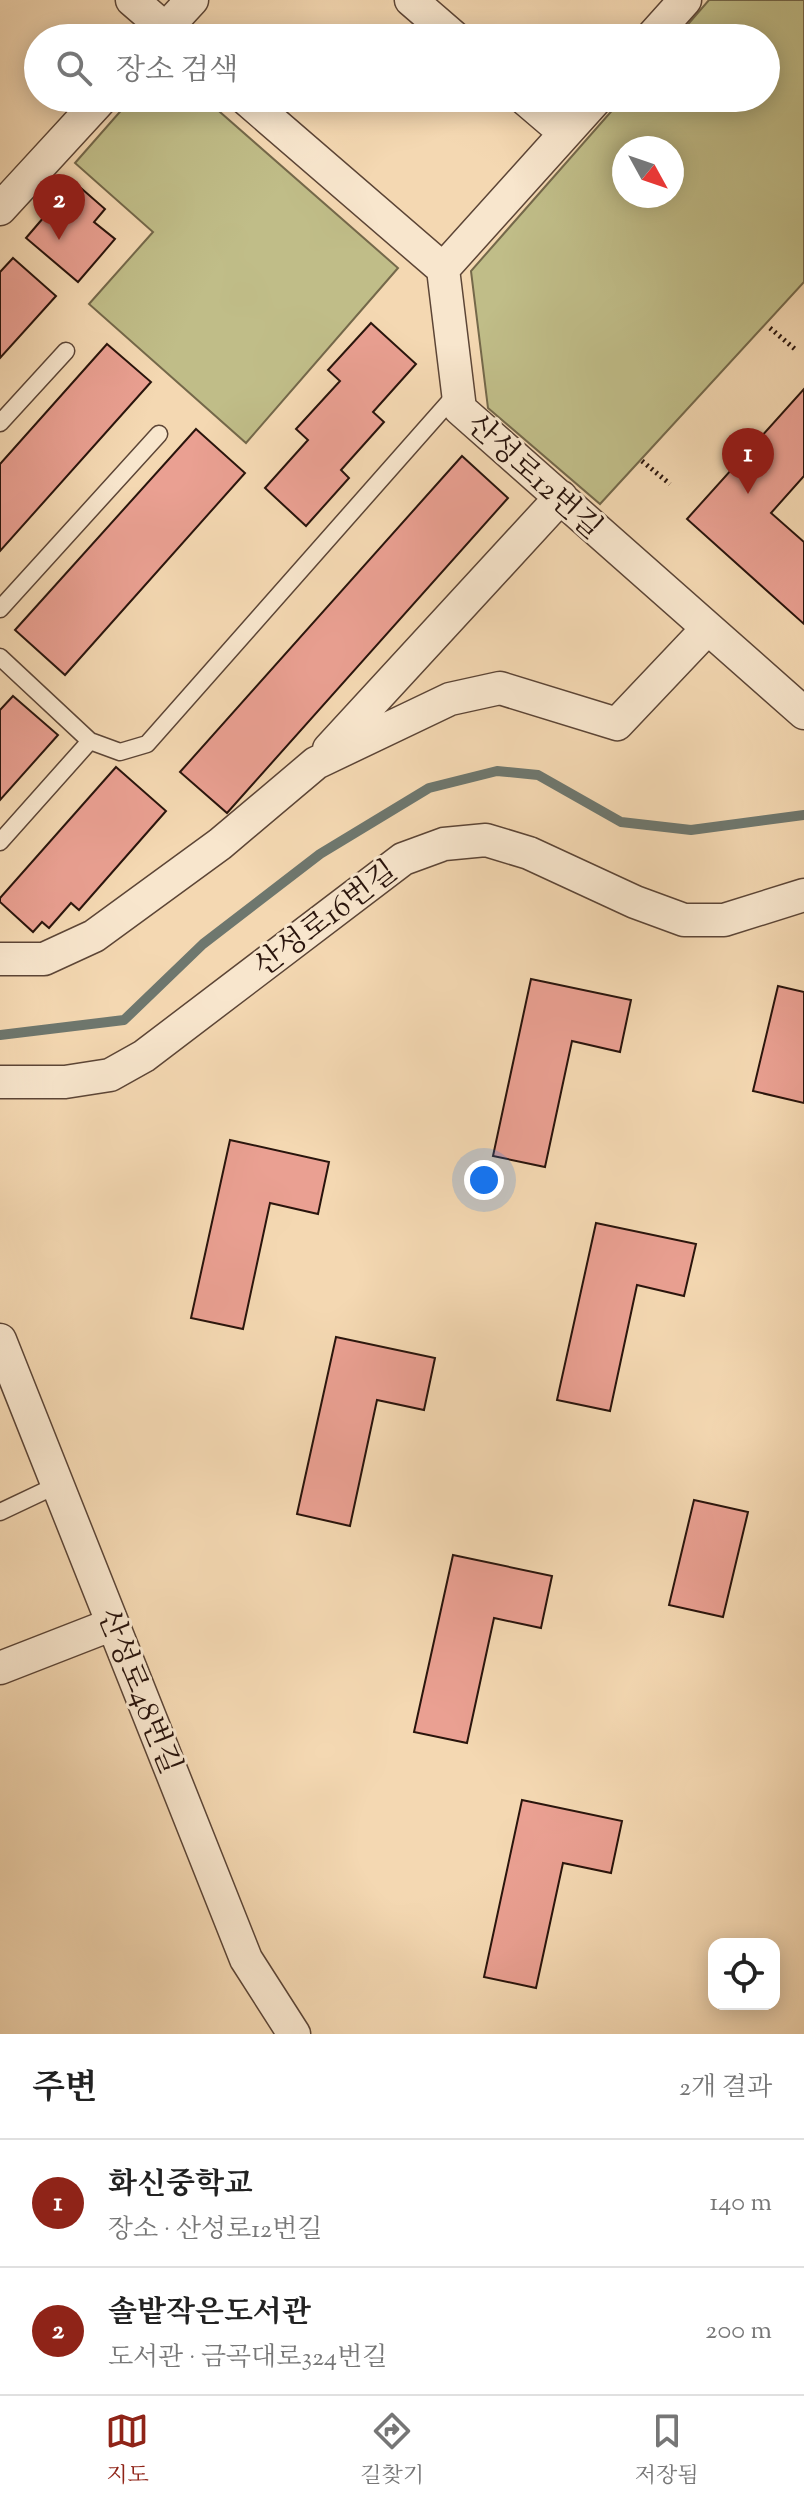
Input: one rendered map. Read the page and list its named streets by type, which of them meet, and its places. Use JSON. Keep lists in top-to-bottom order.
{
  "streets": {
    "street": ["산성로12번길", "산성로16번길", "산성로48번길"]
  },
  "north": "bottom right",
  "page": {
    "search": "장소 검색",
    "pins": ["2", "1"],
    "heading": ["주변", "2개 결과"],
    "list": [
      {
        "mark": "1",
        "name": "화신중학교",
        "note": "장소 · 산성로12번길",
        "value": "140 m"
      },
      {
        "mark": "2",
        "name": "솔밭작은도서관",
        "note": "도서관 · 금곡대로324번길",
        "value": "200 m"
      }
    ],
    "nav": ["지도", "길찾기", "저장됨"]
  }
}
